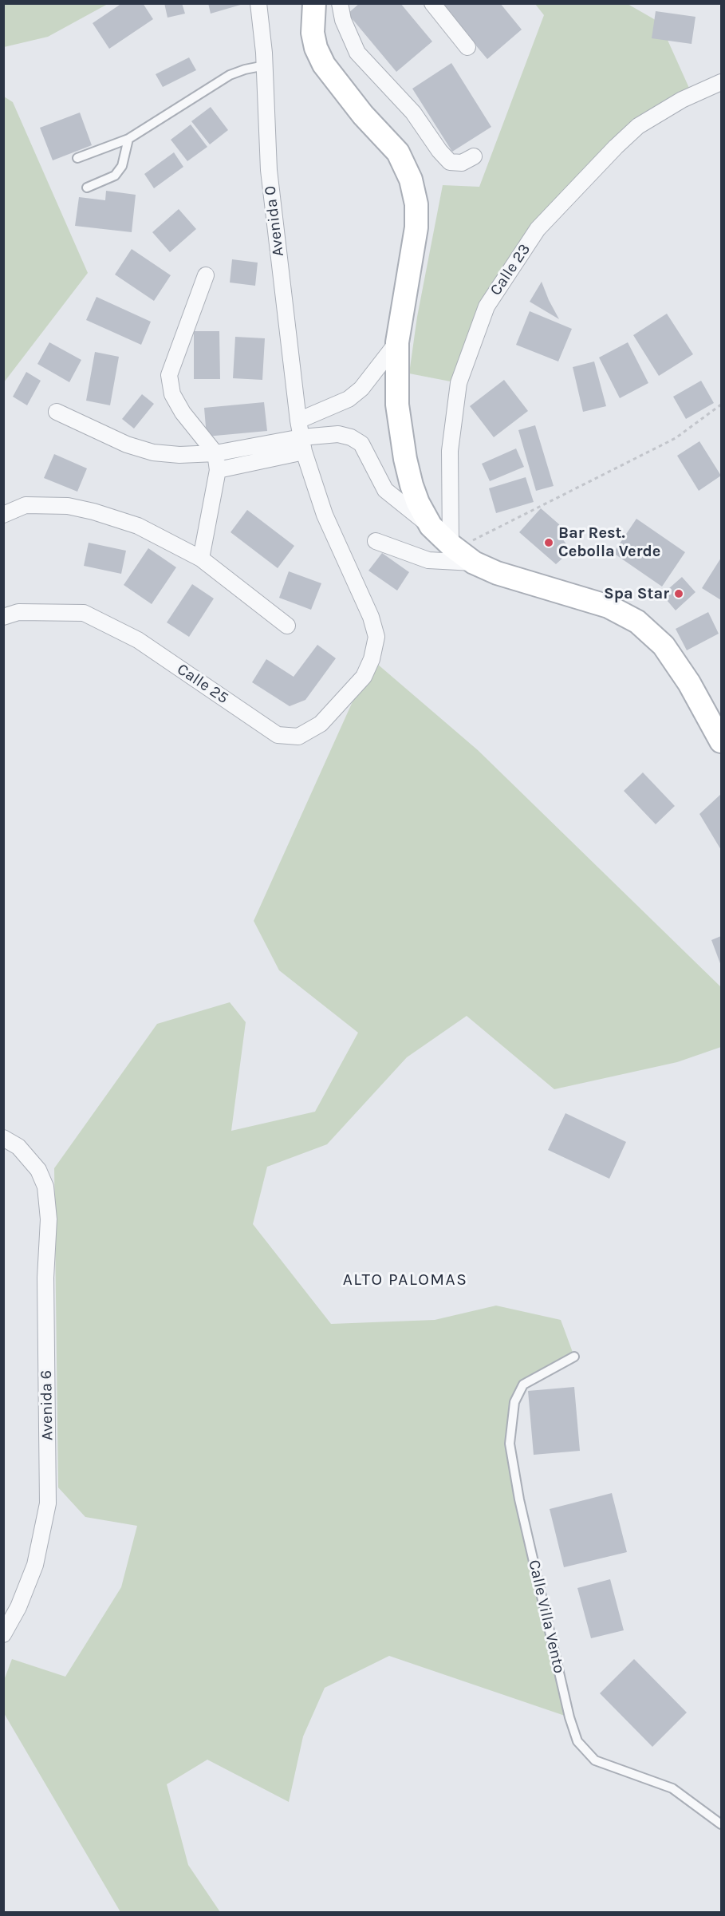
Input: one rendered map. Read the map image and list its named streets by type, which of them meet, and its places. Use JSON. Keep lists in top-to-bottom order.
{
  "streets": {
    "street": [
      "Avenida 0",
      "Calle 23",
      "Calle 25",
      "Avenida 6"
    ],
    "lane": ["Calle Villa Vento"]
  },
  "crossings": [
    ["Avenida 0", "Calle 25"]
  ],
  "districts": ["ALTO PALOMAS"],
  "places": ["Bar Rest. Cebolla Verde", "Spa Star"]
}
